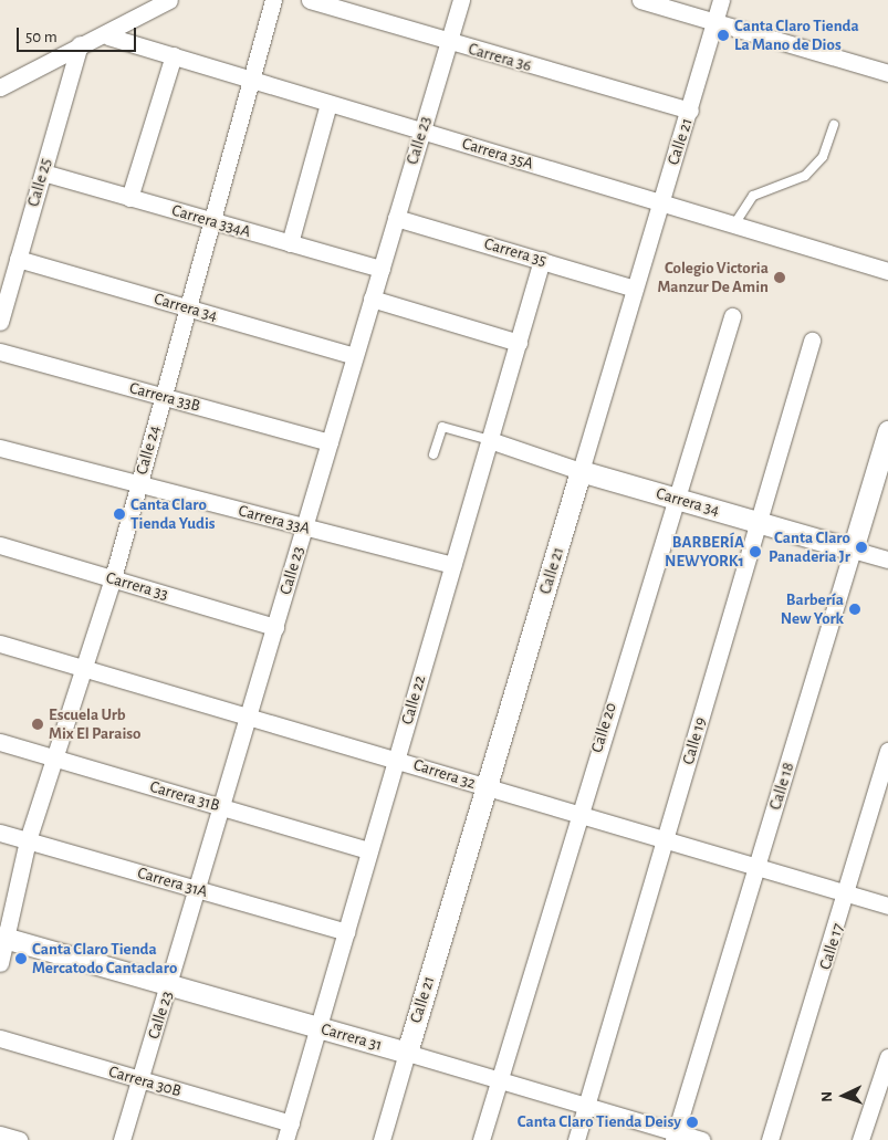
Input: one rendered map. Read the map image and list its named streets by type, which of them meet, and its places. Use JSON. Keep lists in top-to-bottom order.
{
  "streets": {
    "street": [
      "Carrera 36",
      "Calle 23",
      "Calle 21",
      "Carrera 35A",
      "Calle 25",
      "Carrera 334A",
      "Carrera 35",
      "Carrera 34",
      "Carrera 33B",
      "Calle 24",
      "Carrera 33A",
      "Carrera 33",
      "Calle 22",
      "Calle 20",
      "Calle 19",
      "Carrera 32",
      "Calle 18",
      "Carrera 31B",
      "Carrera 31A",
      "Calle 17",
      "Carrera 31",
      "Carrera 30B"
    ]
  },
  "crossings": [
    ["Carrera 36", "Calle 23"],
    ["Carrera 36", "Calle 21"],
    ["Calle 23", "Carrera 35A"],
    ["Calle 23", "Carrera 334A"],
    ["Calle 23", "Carrera 35"],
    ["Calle 23", "Carrera 34"],
    ["Calle 23", "Carrera 33B"],
    ["Calle 23", "Carrera 33A"],
    ["Calle 23", "Carrera 33"],
    ["Calle 23", "Carrera 32"],
    ["Calle 23", "Carrera 31B"],
    ["Calle 23", "Carrera 31A"],
    ["Calle 23", "Carrera 31"],
    ["Calle 23", "Carrera 30B"],
    ["Calle 21", "Carrera 35A"],
    ["Calle 21", "Carrera 35"],
    ["Calle 21", "Carrera 34"],
    ["Calle 21", "Carrera 32"],
    ["Calle 21", "Carrera 31"],
    ["Carrera 35A", "Calle 24"],
    ["Calle 25", "Carrera 334A"],
    ["Calle 25", "Carrera 34"],
    ["Carrera 334A", "Calle 24"],
    ["Carrera 35", "Calle 22"],
    ["Carrera 34", "Calle 24"],
    ["Carrera 34", "Calle 22"],
    ["Carrera 34", "Calle 20"],
    ["Carrera 34", "Calle 19"],
    ["Carrera 34", "Calle 18"],
    ["Carrera 33B", "Calle 24"],
    ["Calle 24", "Carrera 33A"],
    ["Calle 24", "Carrera 33"],
    ["Calle 24", "Carrera 32"],
    ["Calle 24", "Carrera 31B"],
    ["Calle 24", "Carrera 31A"],
    ["Calle 24", "Carrera 31"],
    ["Carrera 33A", "Calle 22"],
    ["Calle 22", "Carrera 32"],
    ["Calle 22", "Carrera 31B"],
    ["Calle 22", "Carrera 31A"],
    ["Calle 22", "Carrera 31"],
    ["Calle 22", "Carrera 30B"],
    ["Calle 20", "Carrera 32"],
    ["Calle 20", "Carrera 31"],
    ["Calle 19", "Carrera 32"],
    ["Calle 19", "Carrera 31"],
    ["Carrera 32", "Calle 18"],
    ["Carrera 32", "Calle 17"],
    ["Calle 18", "Carrera 31"]
  ],
  "places": [
    "Canta Claro Tienda La Mano de Dios",
    "Colegio Victoria Manzur De Amin",
    "Canta Claro Tienda Yudis",
    "Canta Claro Panaderia Jr",
    "BARBERÍA NEWYORK1",
    "Barbería New York",
    "Escuela Urb Mix El Paraiso",
    "Canta Claro Tienda Mercatodo Cantaclaro",
    "Canta Claro Tienda Deisy"
  ],
  "scale_bar": "50 m",
  "north": "left"
}
